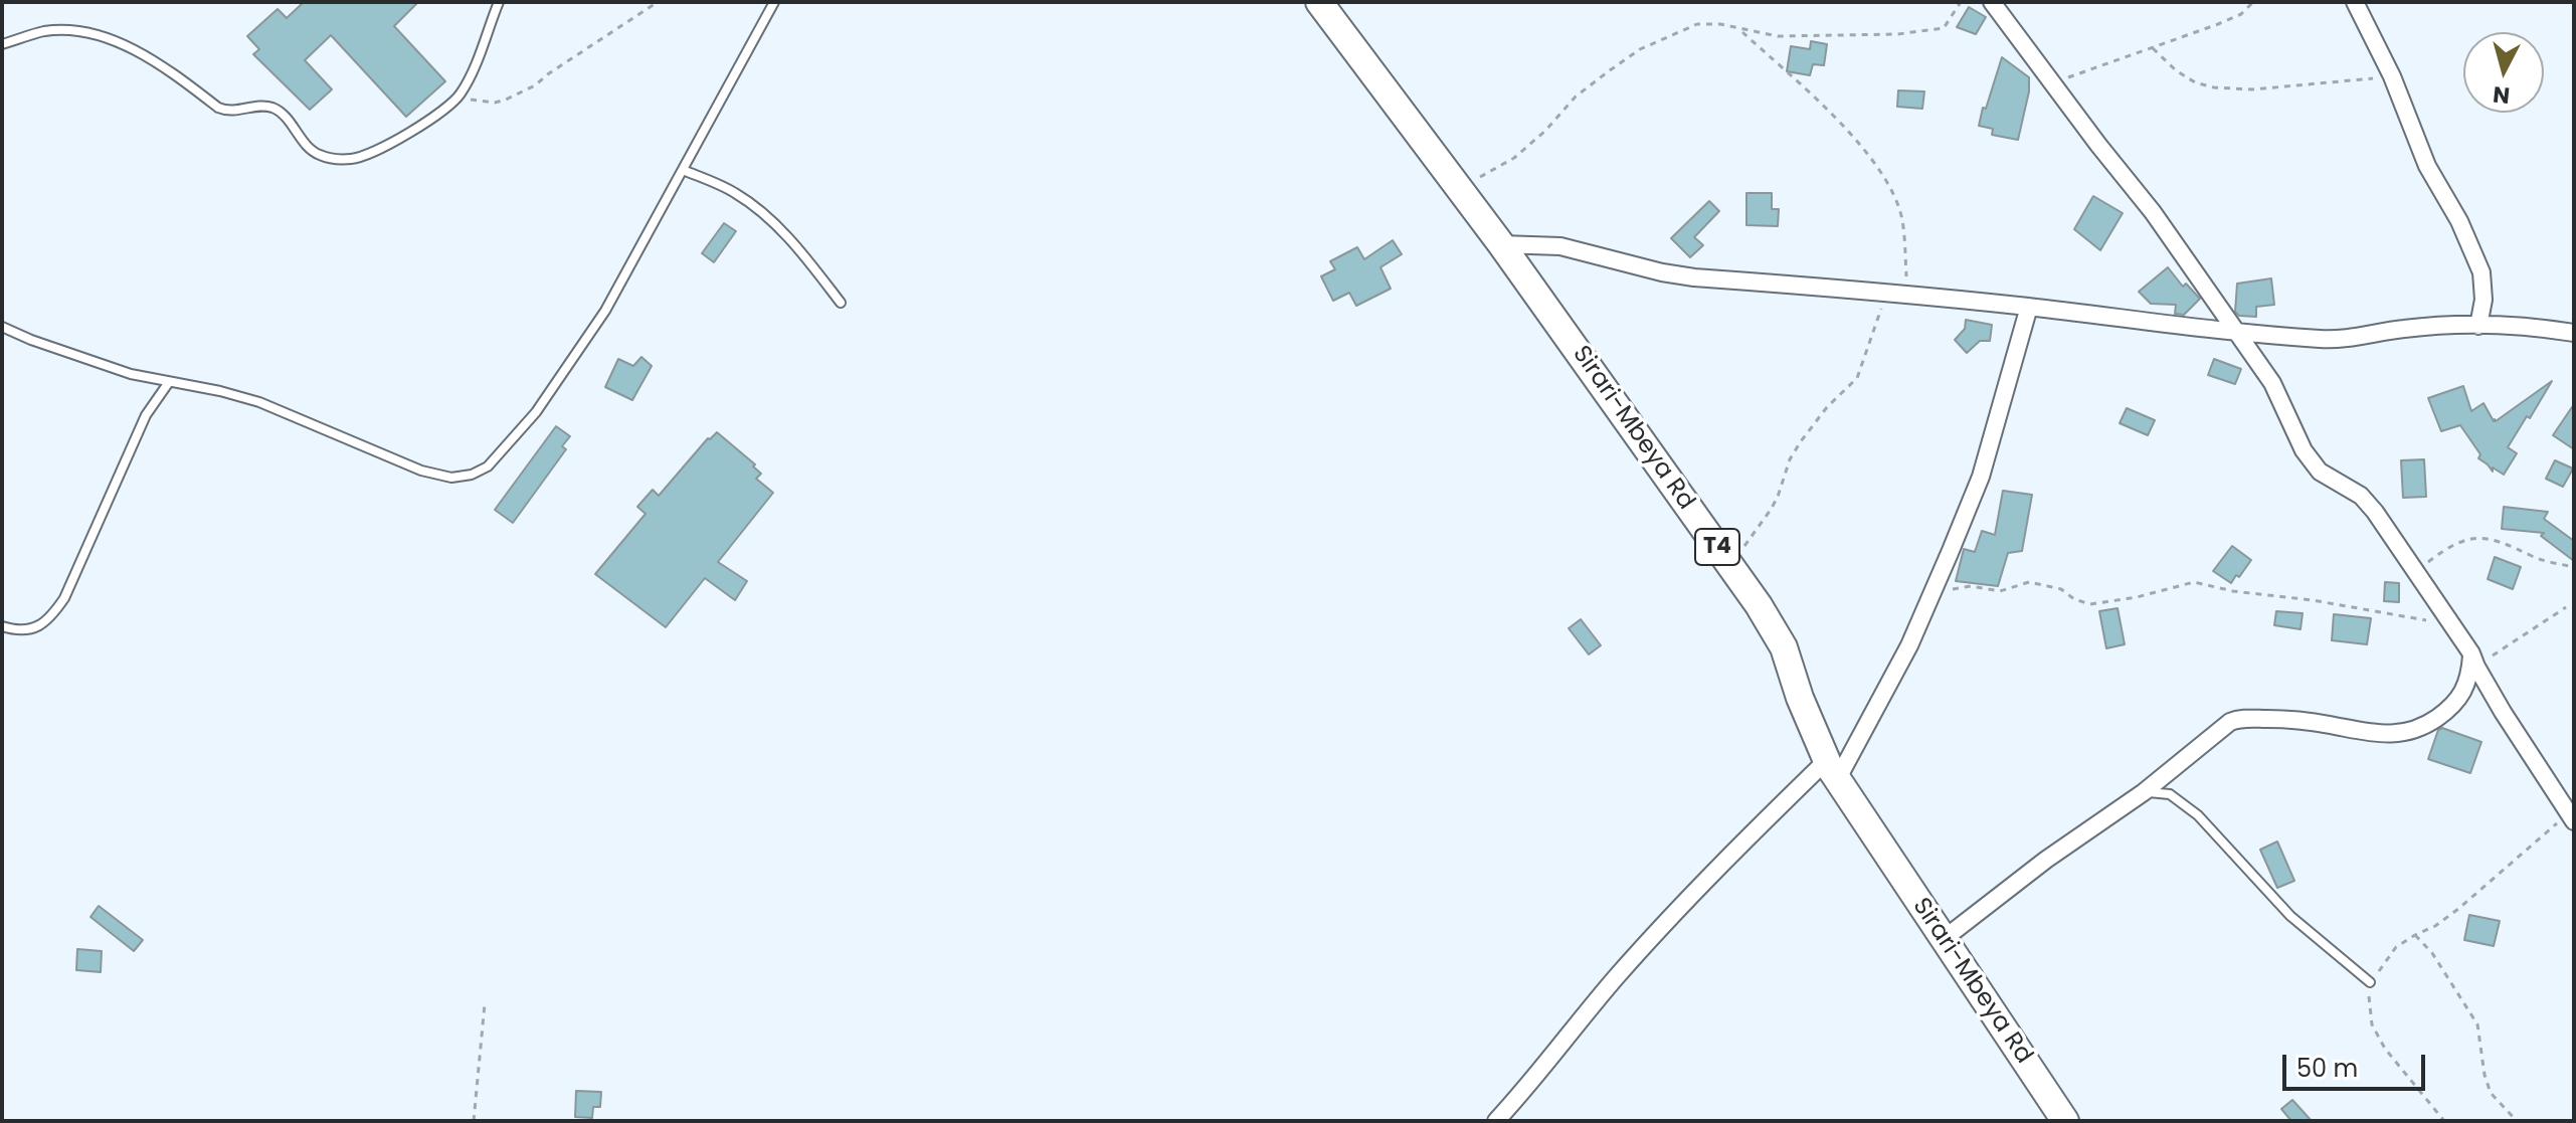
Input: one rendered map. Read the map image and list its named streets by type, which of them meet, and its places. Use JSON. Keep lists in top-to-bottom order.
{
  "streets": {
    "highway": ["Sirari-Mbeya Rd", "T4"]
  },
  "scale_bar": "50 m",
  "north": "bottom"
}
